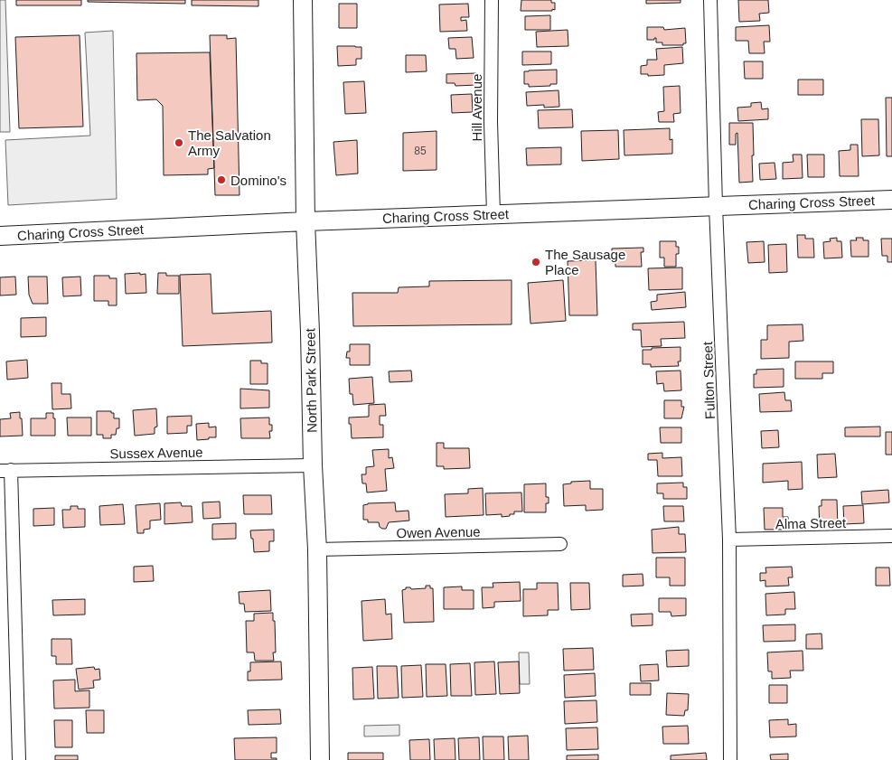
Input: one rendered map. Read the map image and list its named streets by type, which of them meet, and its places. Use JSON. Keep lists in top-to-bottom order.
{
  "streets": {
    "main road": ["Charing Cross Street", "North Park Street"],
    "street": [
      "Hill Avenue",
      "Fulton Street",
      "Sussex Avenue",
      "Alma Street",
      "Owen Avenue"
    ]
  },
  "crossings": [
    ["Hill Avenue", "Charing Cross Street"],
    ["Charing Cross Street", "North Park Street"],
    ["Charing Cross Street", "Fulton Street"],
    ["North Park Street", "Sussex Avenue"],
    ["North Park Street", "Owen Avenue"],
    ["Fulton Street", "Alma Street"]
  ],
  "places": ["The Salvation Army", "Domino's", "The Sausage Place"],
  "house_numbers": ["85"]
}
